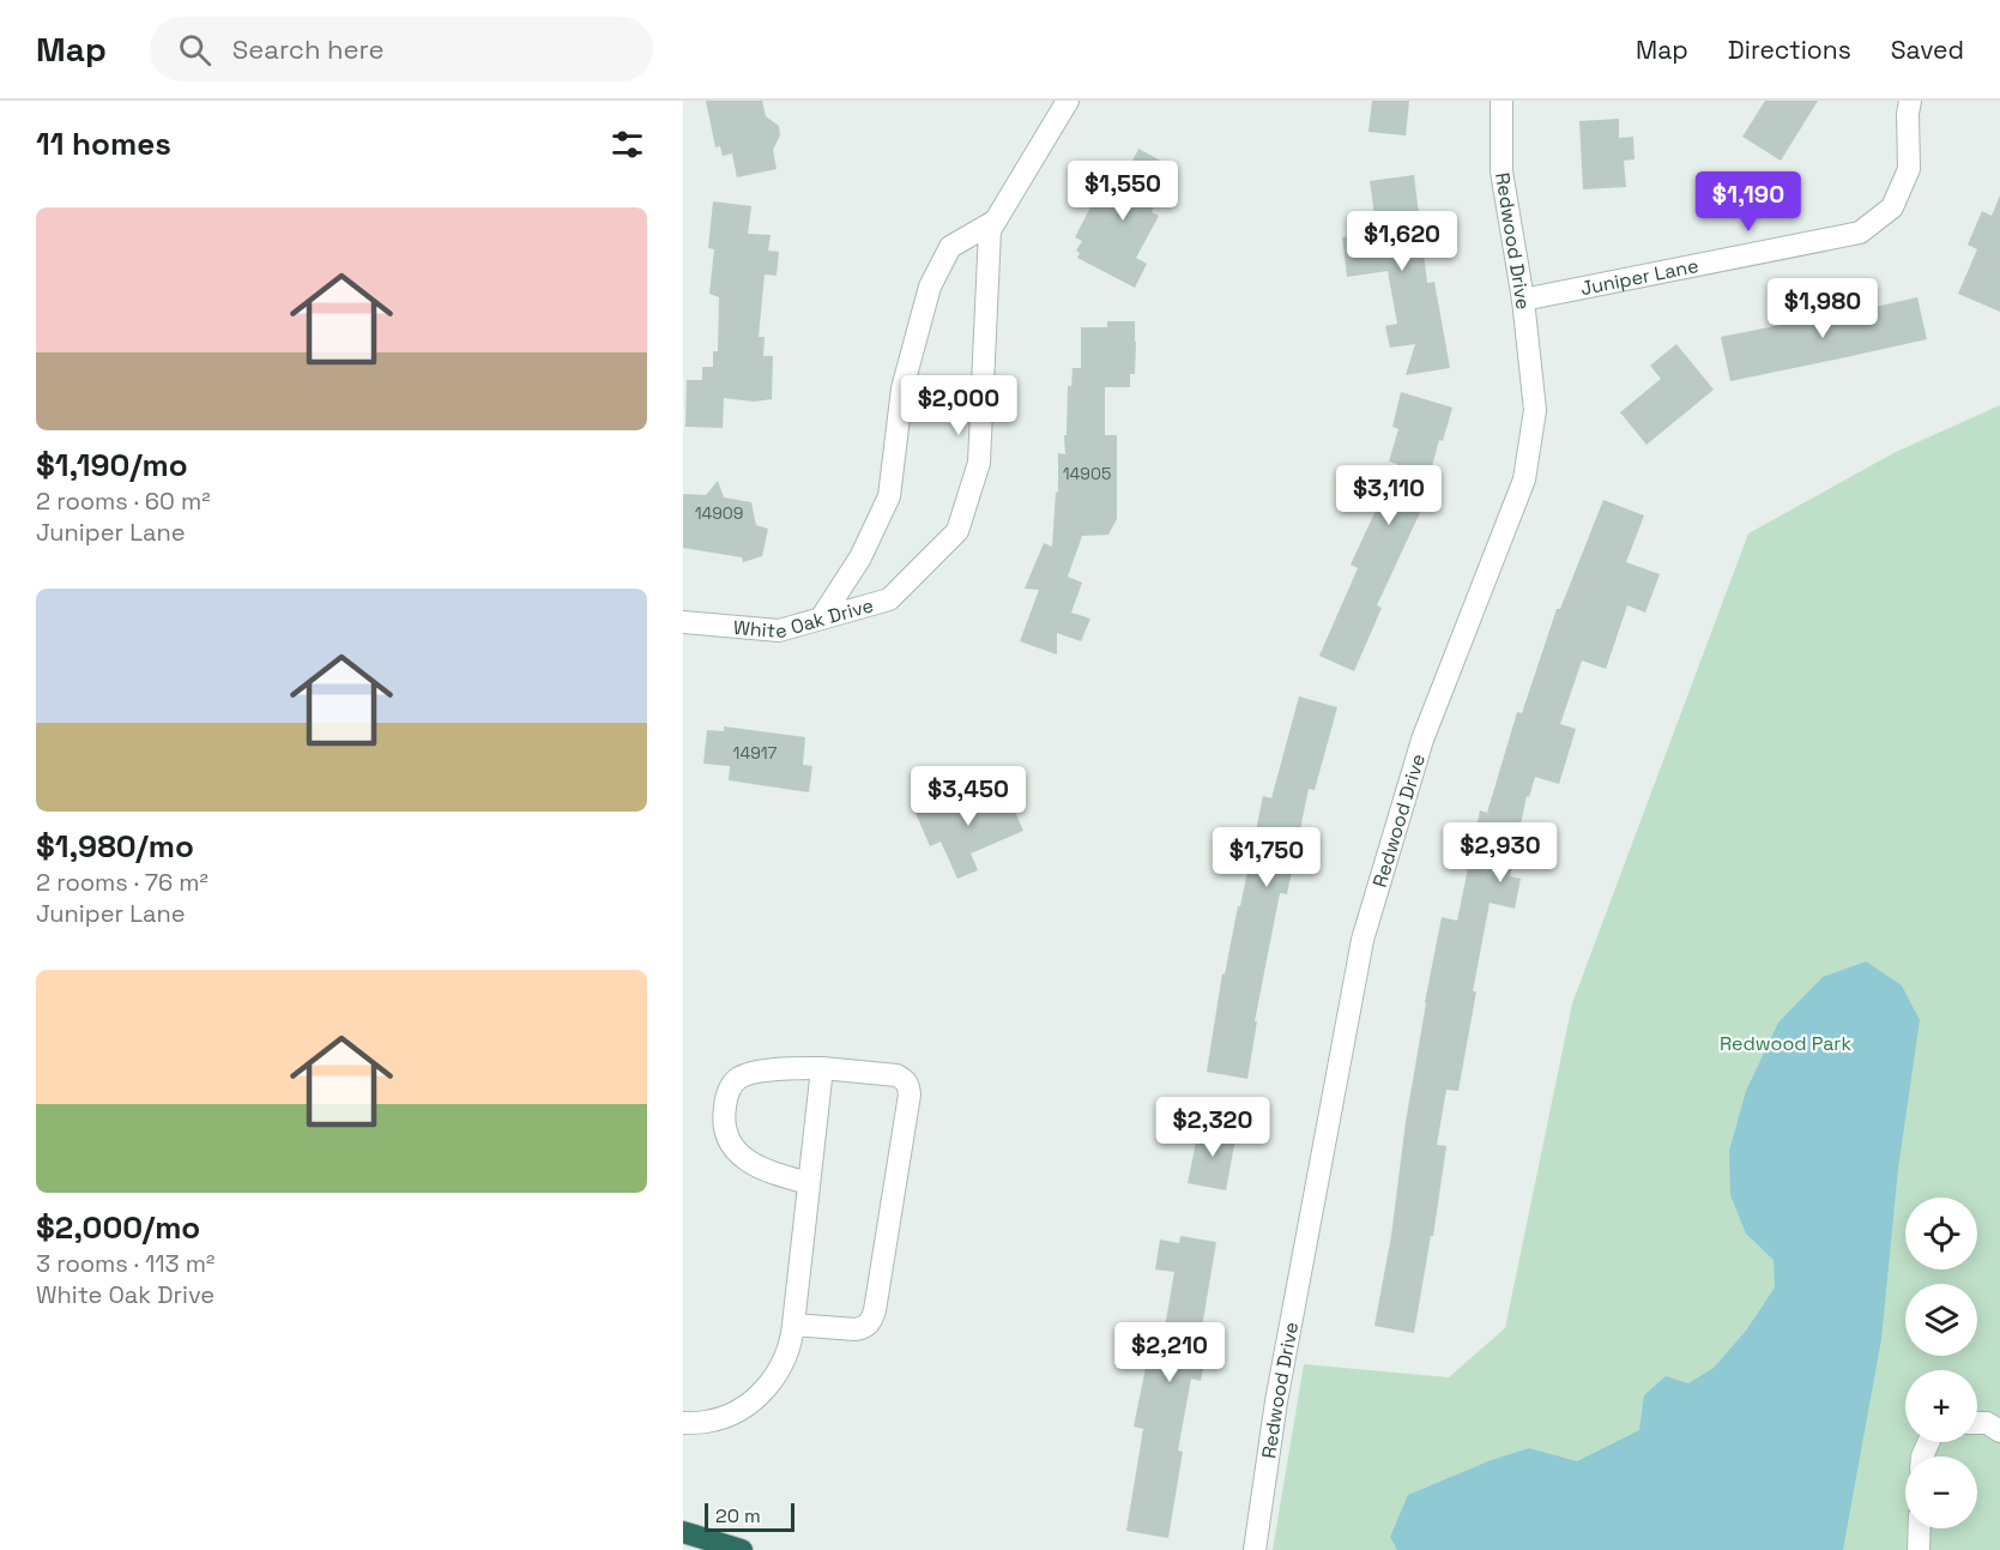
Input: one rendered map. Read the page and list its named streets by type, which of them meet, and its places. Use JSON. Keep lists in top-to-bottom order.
{
  "streets": {
    "street": ["Redwood Drive", "Juniper Lane", "White Oak Drive"]
  },
  "crossings": [
    ["Redwood Drive", "Juniper Lane"]
  ],
  "parks": ["Redwood Park"],
  "house_numbers": ["14905", "14909", "14917"],
  "scale_bar": "20 m",
  "page": {
    "header": "Map",
    "search": "Search here",
    "nav": ["Map", "Directions", "Saved"],
    "heading": "11 homes",
    "price": [
      "$1,550",
      "$1,190",
      "$1,620",
      "$1,980",
      "$2,000",
      "$3,110",
      "$3,450",
      "$2,930",
      "$1,750",
      "$2,320",
      "$2,210"
    ],
    "list": [
      {
        "name": "$1,190/mo",
        "note": "2 rooms · 60 m² · Juniper Lane"
      },
      {
        "name": "$1,980/mo",
        "note": "2 rooms · 76 m² · Juniper Lane"
      },
      {
        "name": "$2,000/mo",
        "note": "3 rooms · 113 m² · White Oak Drive"
      }
    ],
    "map_buttons": ["+", "−"],
    "scale": "20 m"
  }
}
